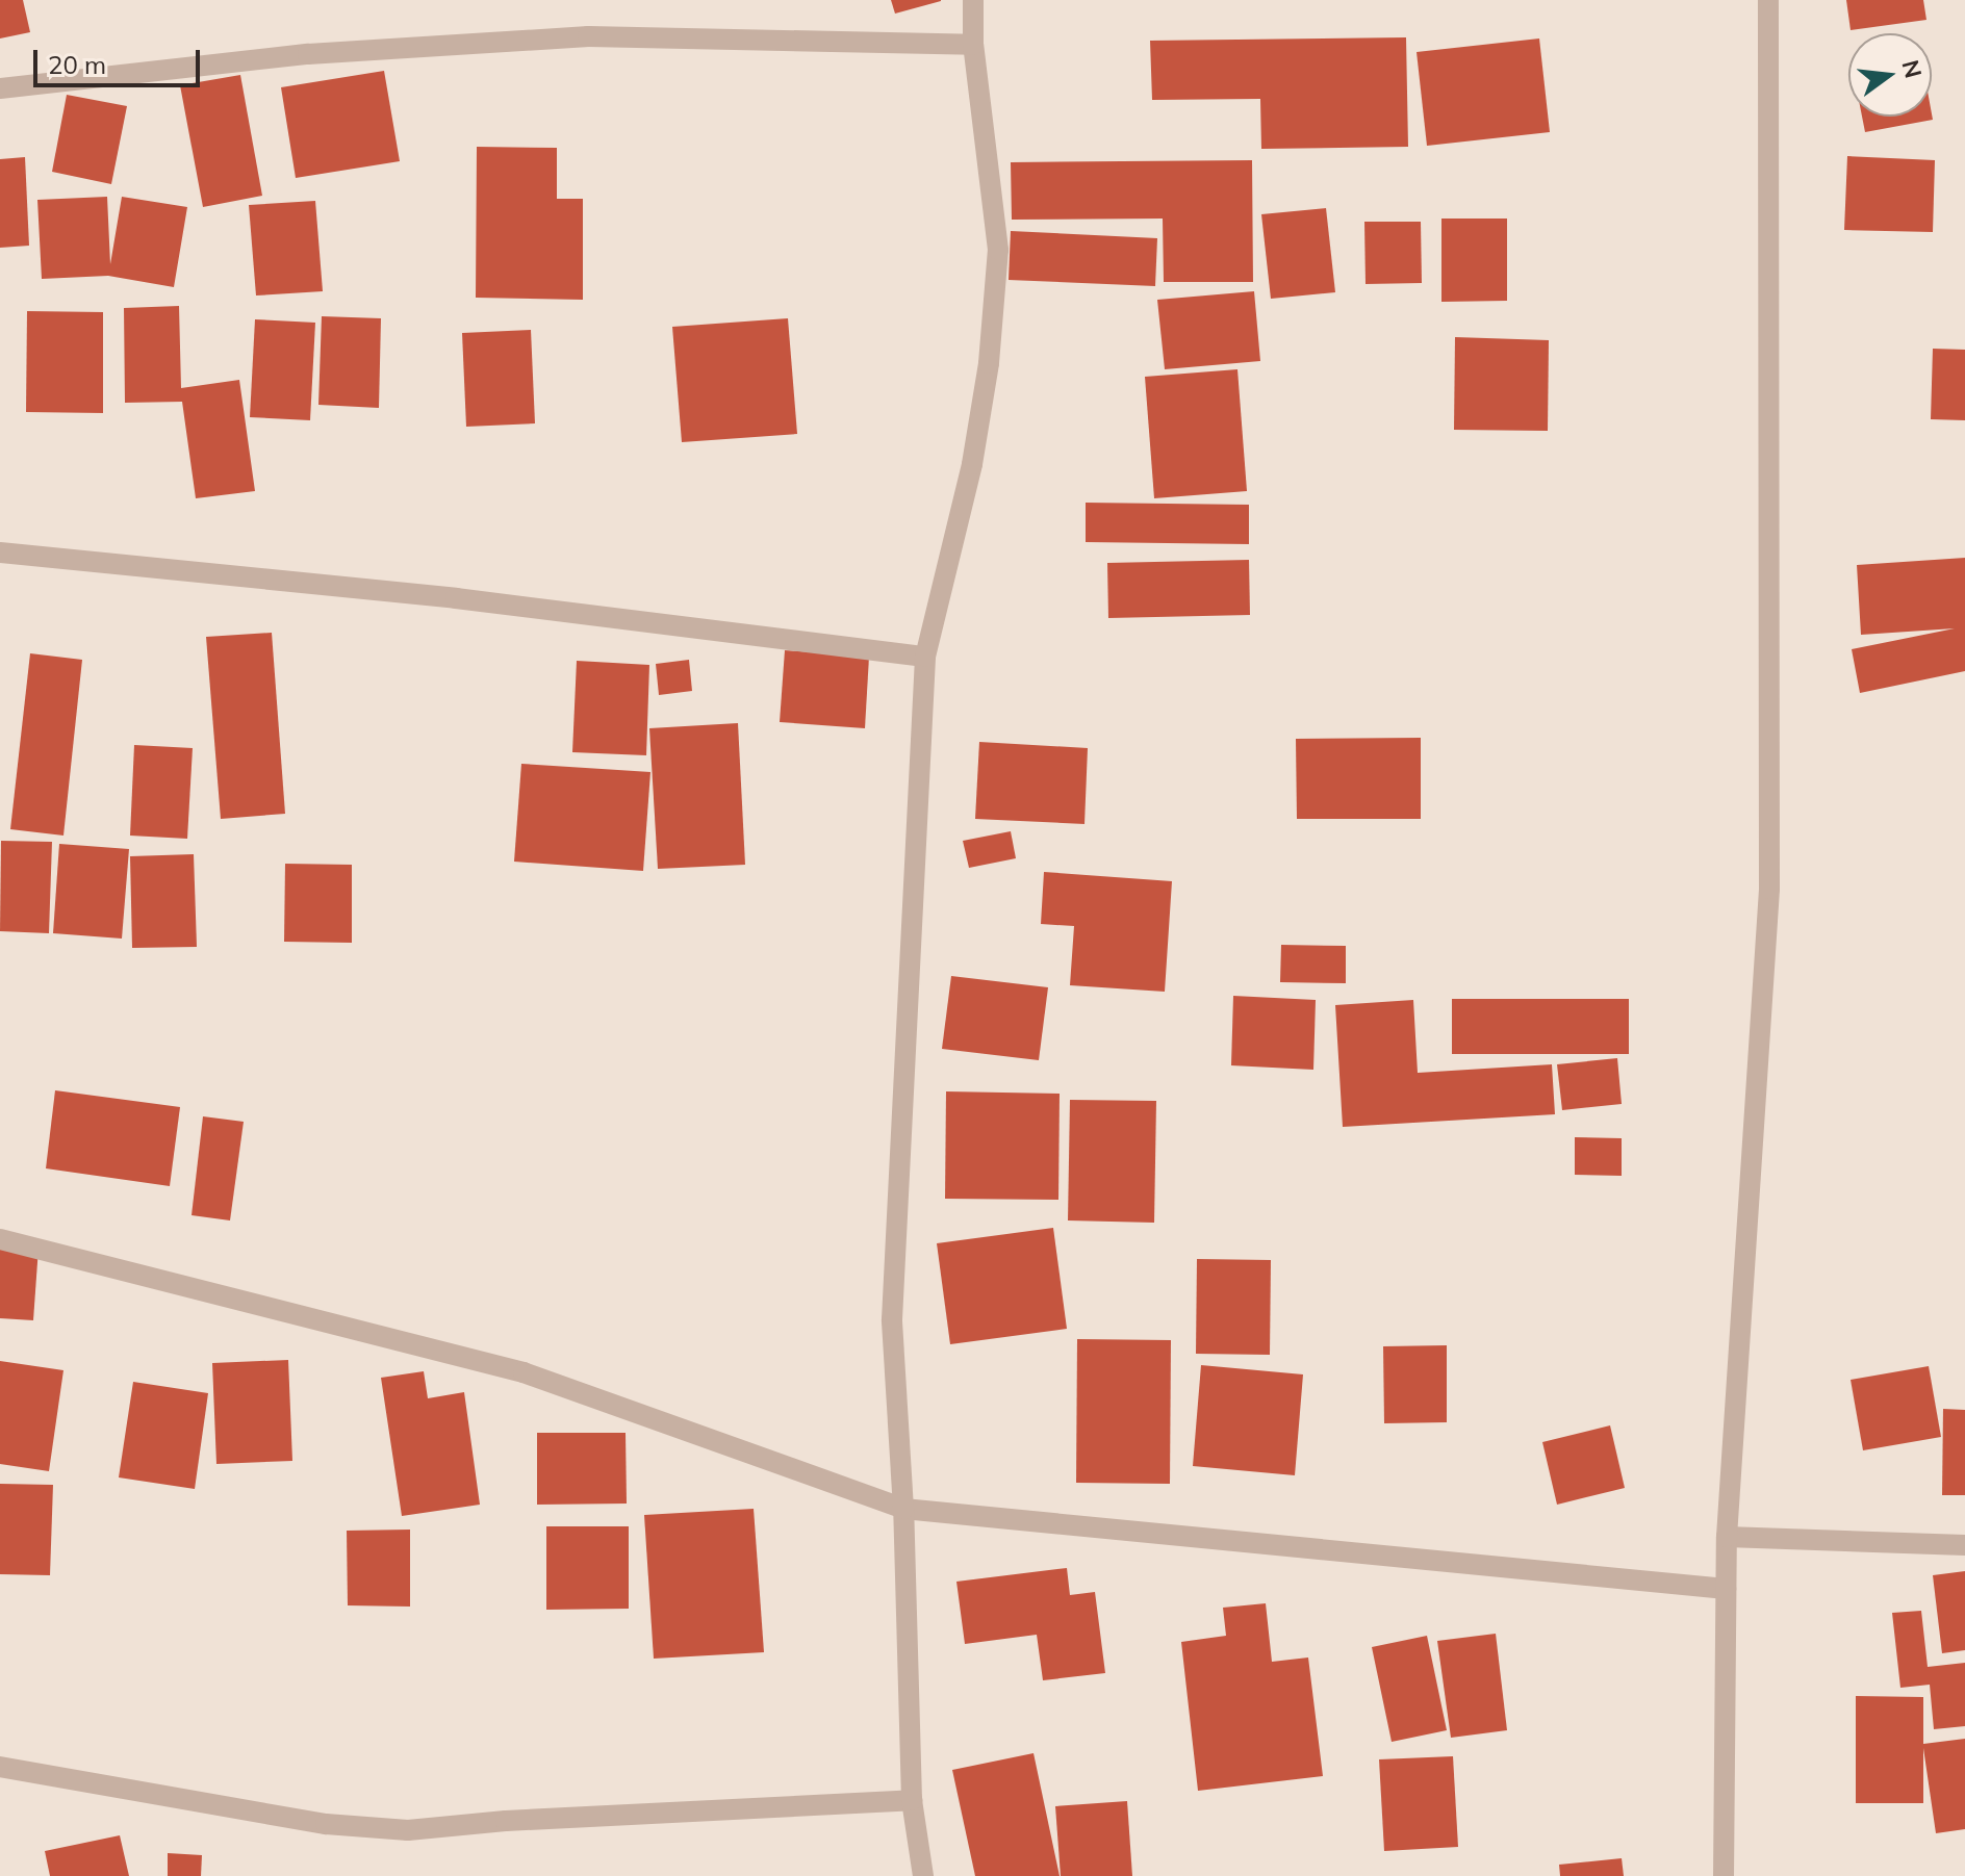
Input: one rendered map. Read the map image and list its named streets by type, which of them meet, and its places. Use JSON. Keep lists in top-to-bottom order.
{
  "scale_bar": "20 m",
  "north": "right"
}
